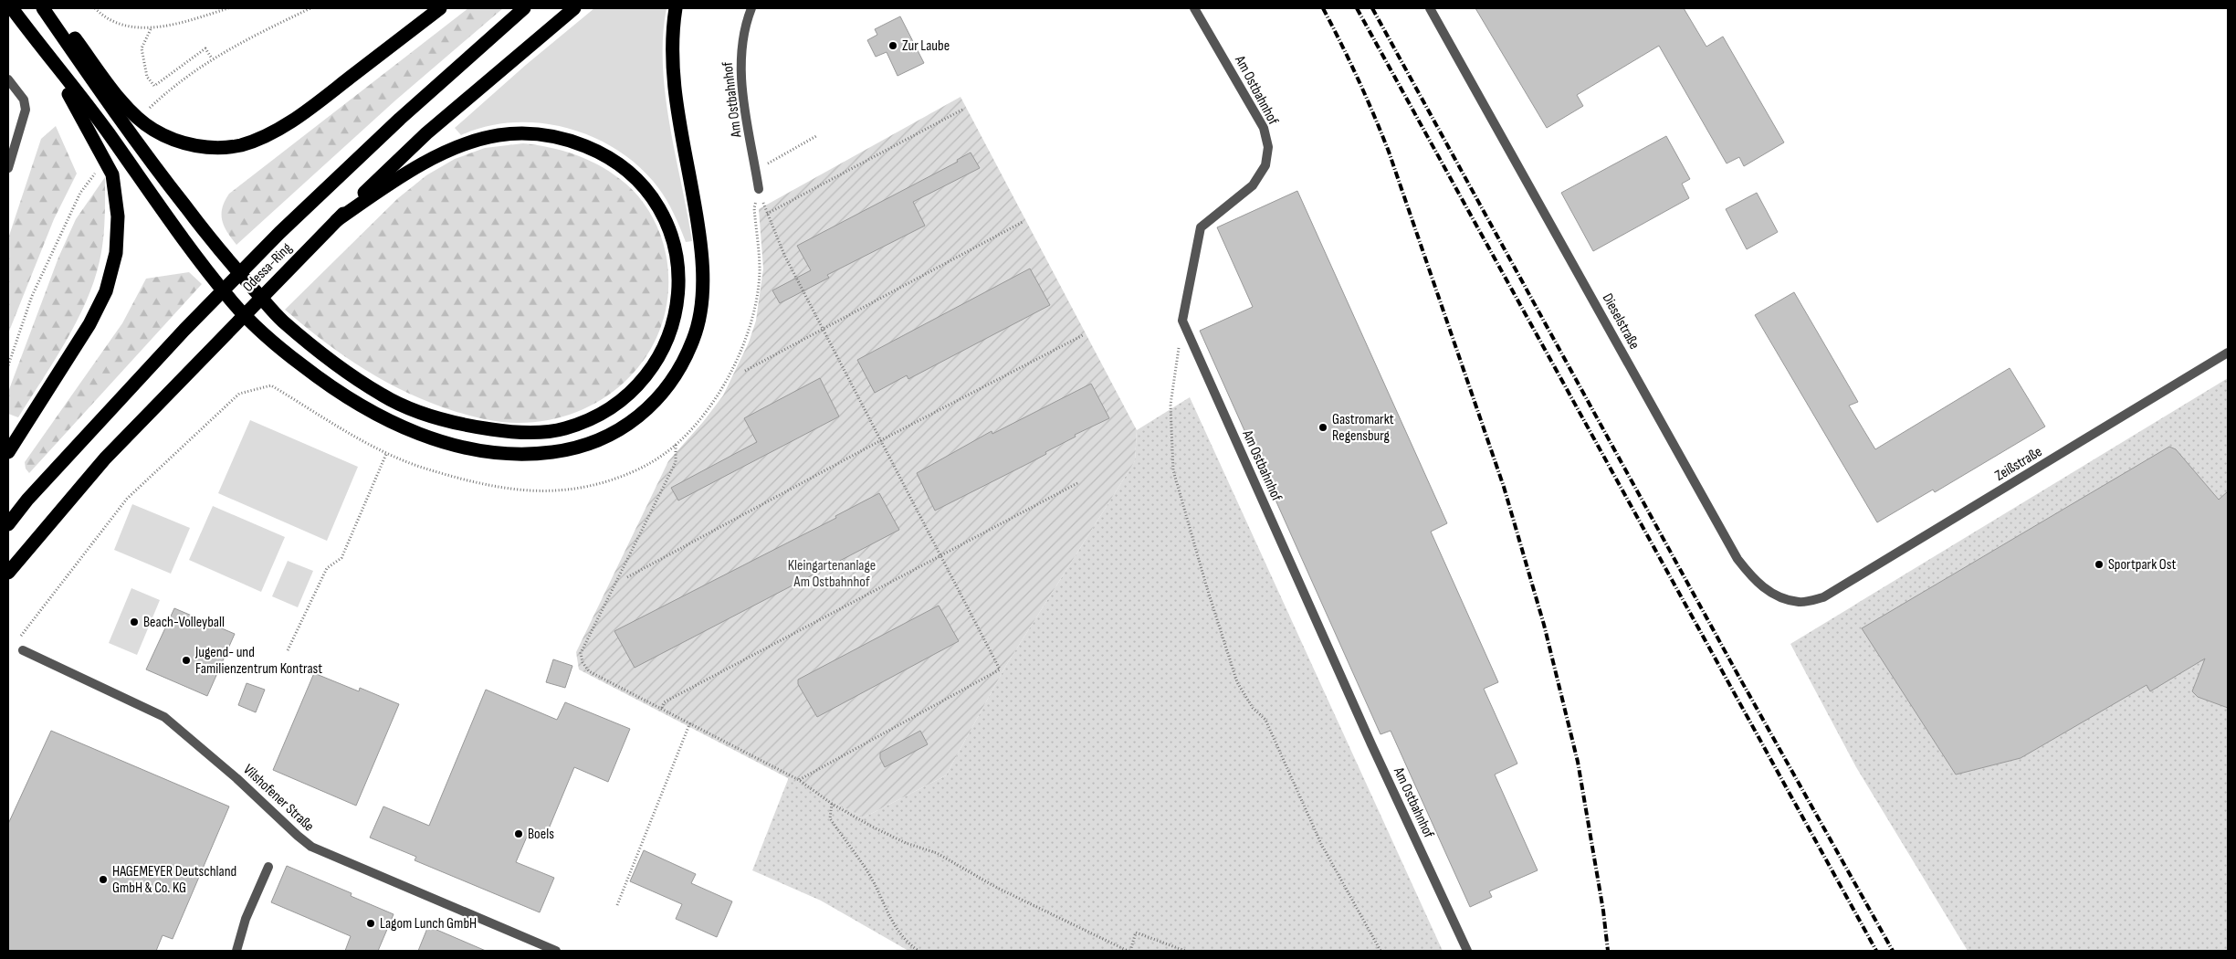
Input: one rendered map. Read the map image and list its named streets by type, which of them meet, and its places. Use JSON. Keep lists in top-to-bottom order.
{
  "streets": {
    "highway": ["Odessa-Ring"],
    "street": [
      "Am Ostbahnhof",
      "Dieselstraße",
      "Zeißstraße",
      "Vilshofener Straße"
    ]
  },
  "crossings": [
    ["Dieselstraße", "Zeißstraße"]
  ],
  "parks": ["Kleingartenanlage Am Ostbahnhof"],
  "places": [
    "Zur Laube",
    "Gastromarkt Regensburg",
    "Sportpark Ost",
    "Beach-Volleyball",
    "Jugend- und Familienzentrum Kontrast",
    "Boels",
    "HAGEMEYER Deutschland GmbH & Co. KG",
    "Lagom Lunch GmbH"
  ]
}
